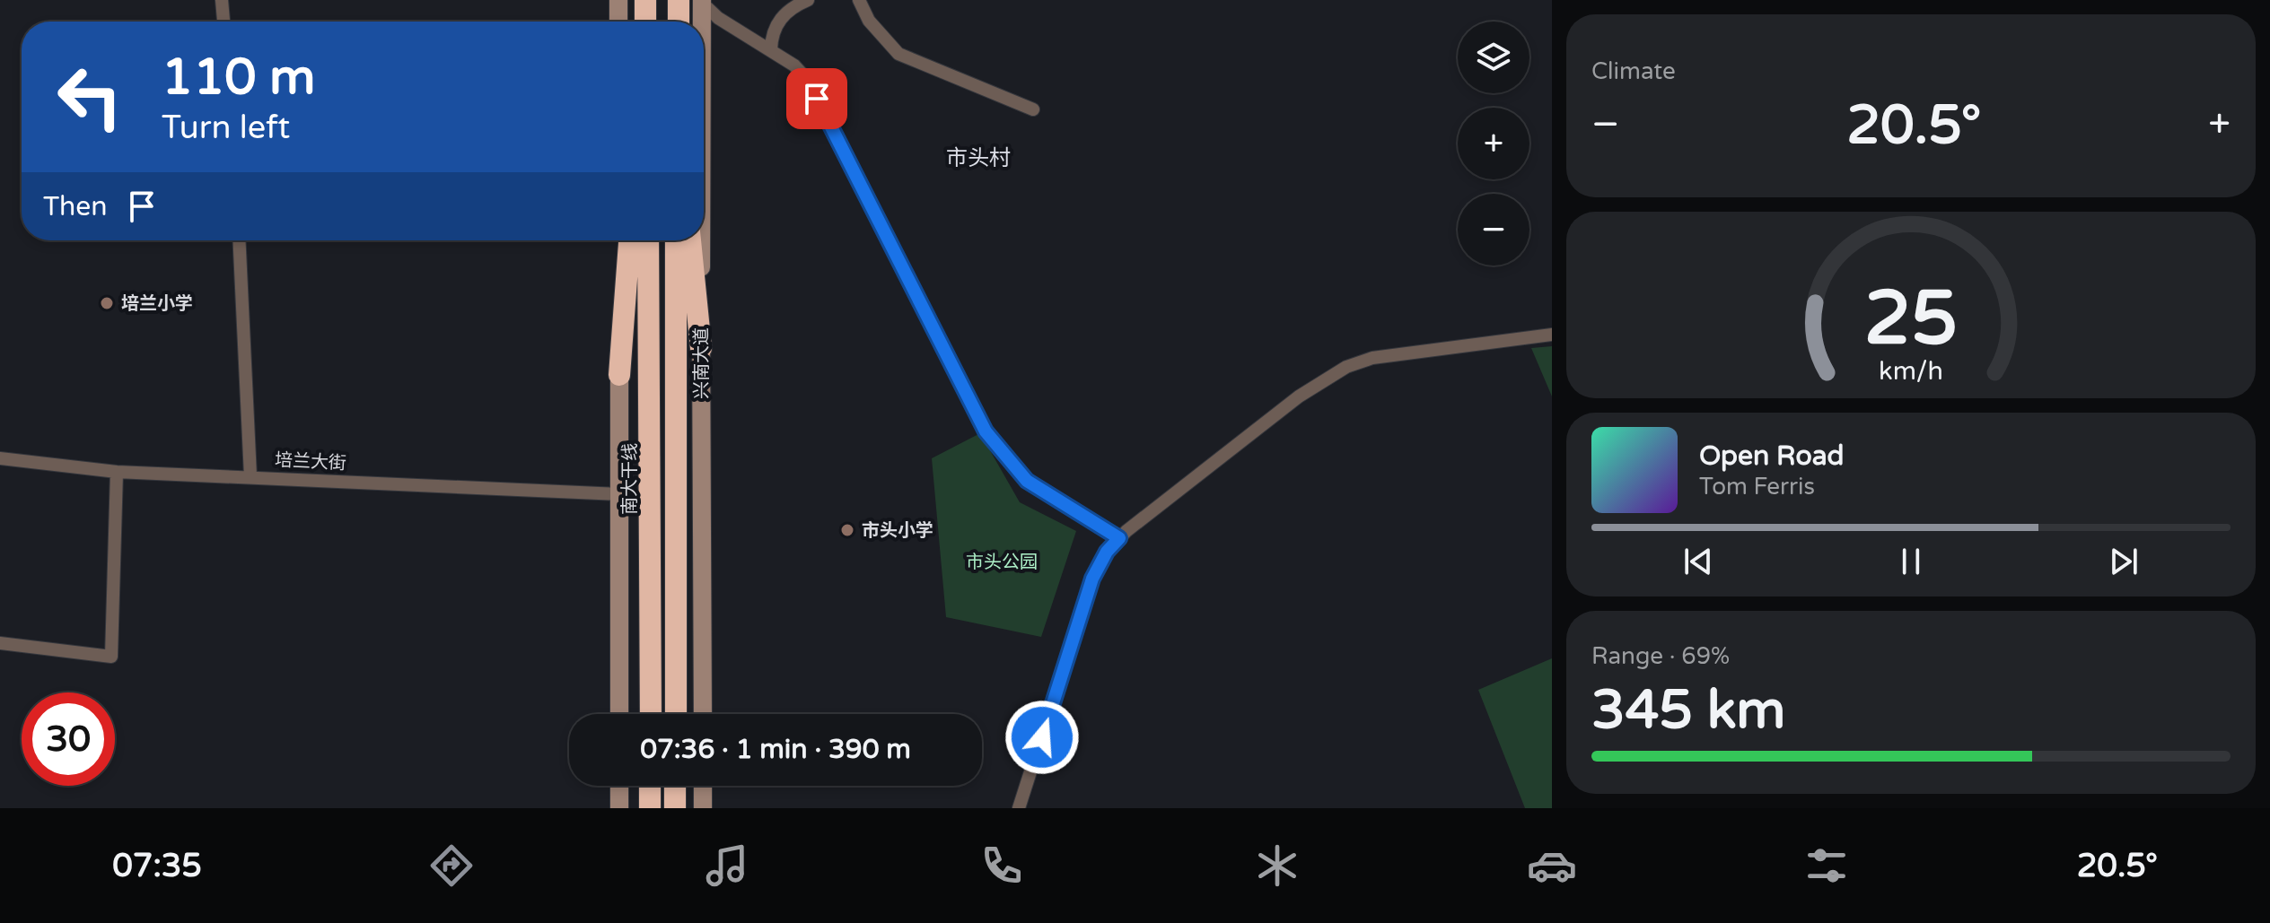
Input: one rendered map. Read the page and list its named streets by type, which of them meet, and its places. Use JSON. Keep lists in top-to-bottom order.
{
  "streets": {
    "highway": ["南大干线"],
    "main road": ["兴南大道"],
    "street": ["培兰大街"]
  },
  "districts": ["市头村"],
  "parks": ["市头公园"],
  "places": ["培兰小学", "市头小学"],
  "page": {
    "tile": [
      "Climate",
      ["Range · 69%", "345 km"]
    ],
    "map_buttons": ["+", "−"],
    "turn": ["110 m", "Turn left"],
    "heat": ["−", "20.5°", "+"],
    "then": "Then",
    "song": ["Open Road", "Tom Ferris"],
    "limit": "30",
    "trip": "07:36 · 1 min · 390 m",
    "tabs": ["07:35", "20.5°"],
    "gauge": ["25", "km/h"]
  }
}
